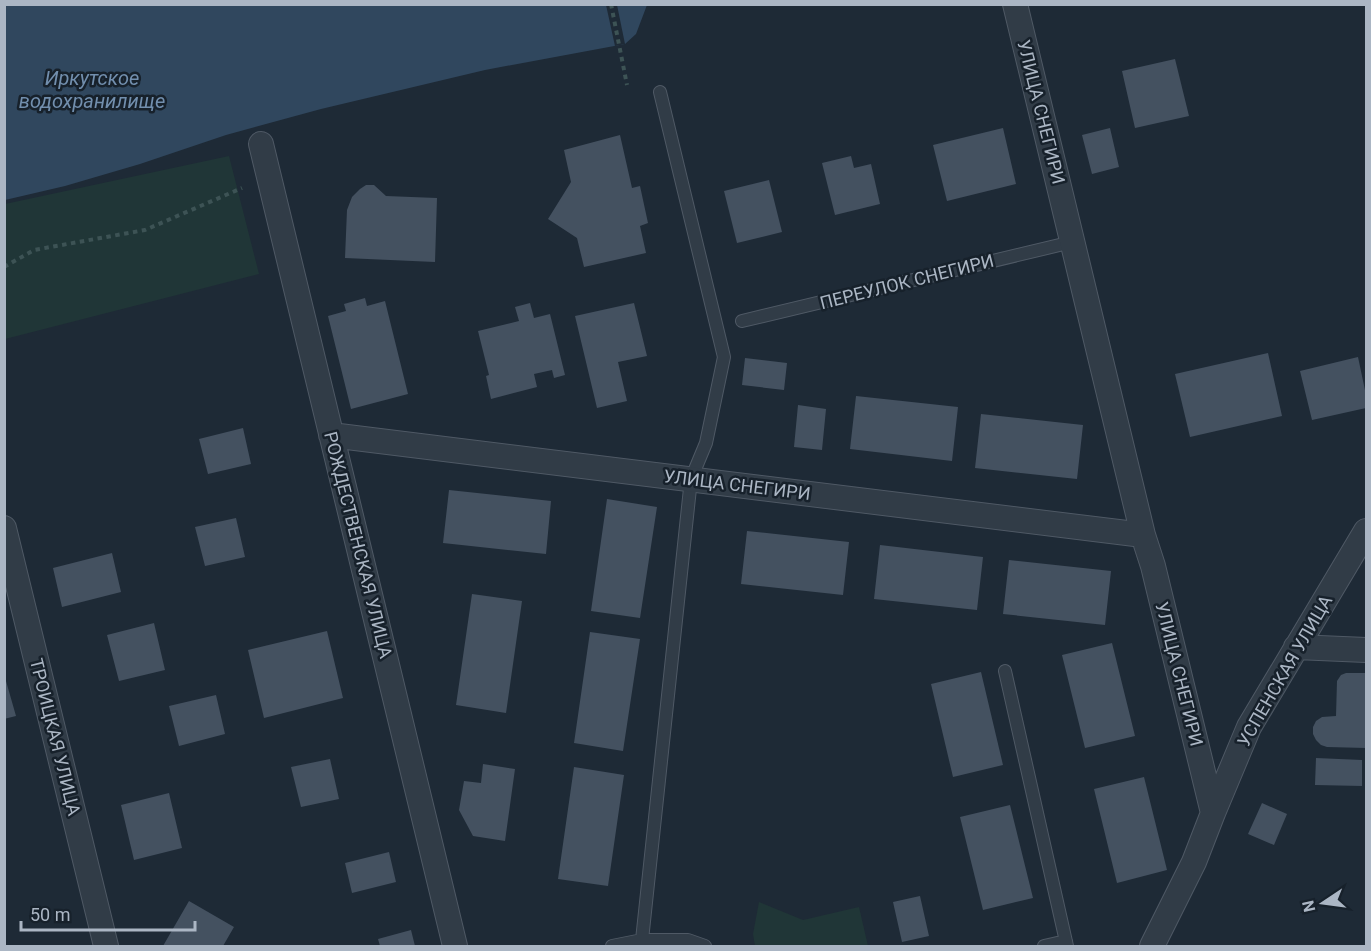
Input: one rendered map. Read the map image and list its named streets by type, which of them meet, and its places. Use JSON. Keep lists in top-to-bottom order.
{
  "streets": {
    "street": [
      "УЛИЦА СНЕГИРИ",
      "РОЖДЕСТВЕНСКАЯ УЛИЦА",
      "УСПЕНСКАЯ УЛИЦА",
      "ТРОИЦКАЯ УЛИЦА"
    ],
    "lane": ["ПЕРЕУЛОК СНЕГИРИ"]
  },
  "crossings": [
    ["УЛИЦА СНЕГИРИ", "ПЕРЕУЛОК СНЕГИРИ"],
    ["УЛИЦА СНЕГИРИ", "РОЖДЕСТВЕНСКАЯ УЛИЦА"],
    ["УЛИЦА СНЕГИРИ", "УСПЕНСКАЯ УЛИЦА"]
  ],
  "water": ["Иркутское водохранилище"],
  "scale_bar": "50 m",
  "north": "left"
}
